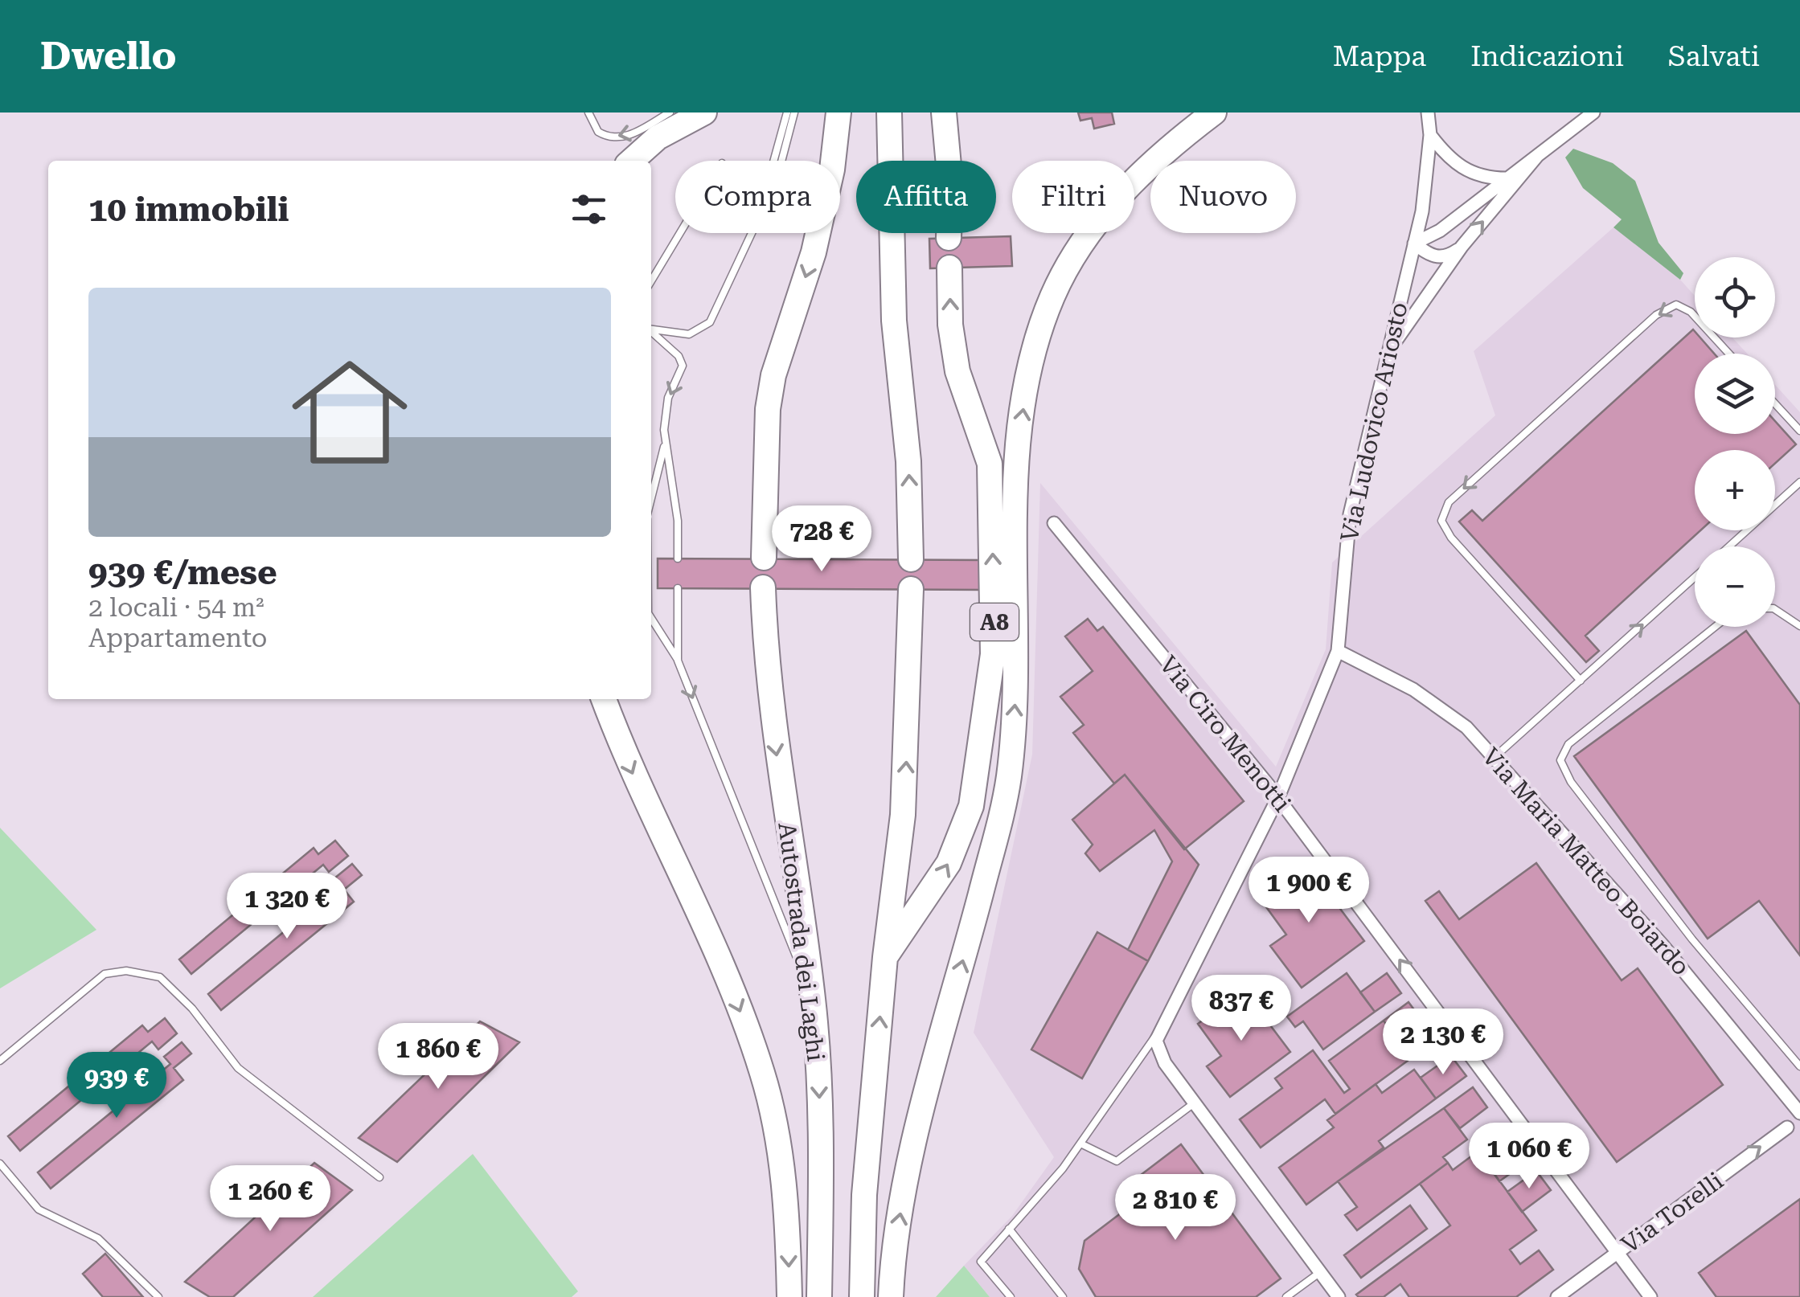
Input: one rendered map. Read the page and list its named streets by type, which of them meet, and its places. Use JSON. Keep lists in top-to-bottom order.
{
  "streets": {
    "highway": ["A8", "Autostrada dei Laghi"],
    "street": [
      "Via Ludovico Ariosto",
      "Via Ciro Menotti",
      "Via Maria Matteo Boiardo",
      "Via Torelli"
    ]
  },
  "crossings": [
    ["Via Ludovico Ariosto", "Via Ciro Menotti"],
    ["Via Ludovico Ariosto", "Via Maria Matteo Boiardo"],
    ["Via Ciro Menotti", "Via Torelli"]
  ],
  "one_way": ["Via Ciro Menotti", "Via Torelli"],
  "page": {
    "header": "Dwello",
    "nav": ["Mappa", "Indicazioni", "Salvati"],
    "chip": [
      "Compra",
      "Affitta",
      "Filtri",
      "Nuovo"
    ],
    "heading": "10 immobili",
    "map_buttons": ["+", "−"],
    "list": [
      {
        "name": "939 €/mese",
        "note": "2 locali · 54 m² · Appartamento"
      }
    ],
    "price": [
      "728 €",
      "1 900 €",
      "1 320 €",
      "837 €",
      "2 130 €",
      "1 860 €",
      "939 €",
      "1 060 €",
      "1 260 €",
      "2 810 €"
    ]
  }
}
